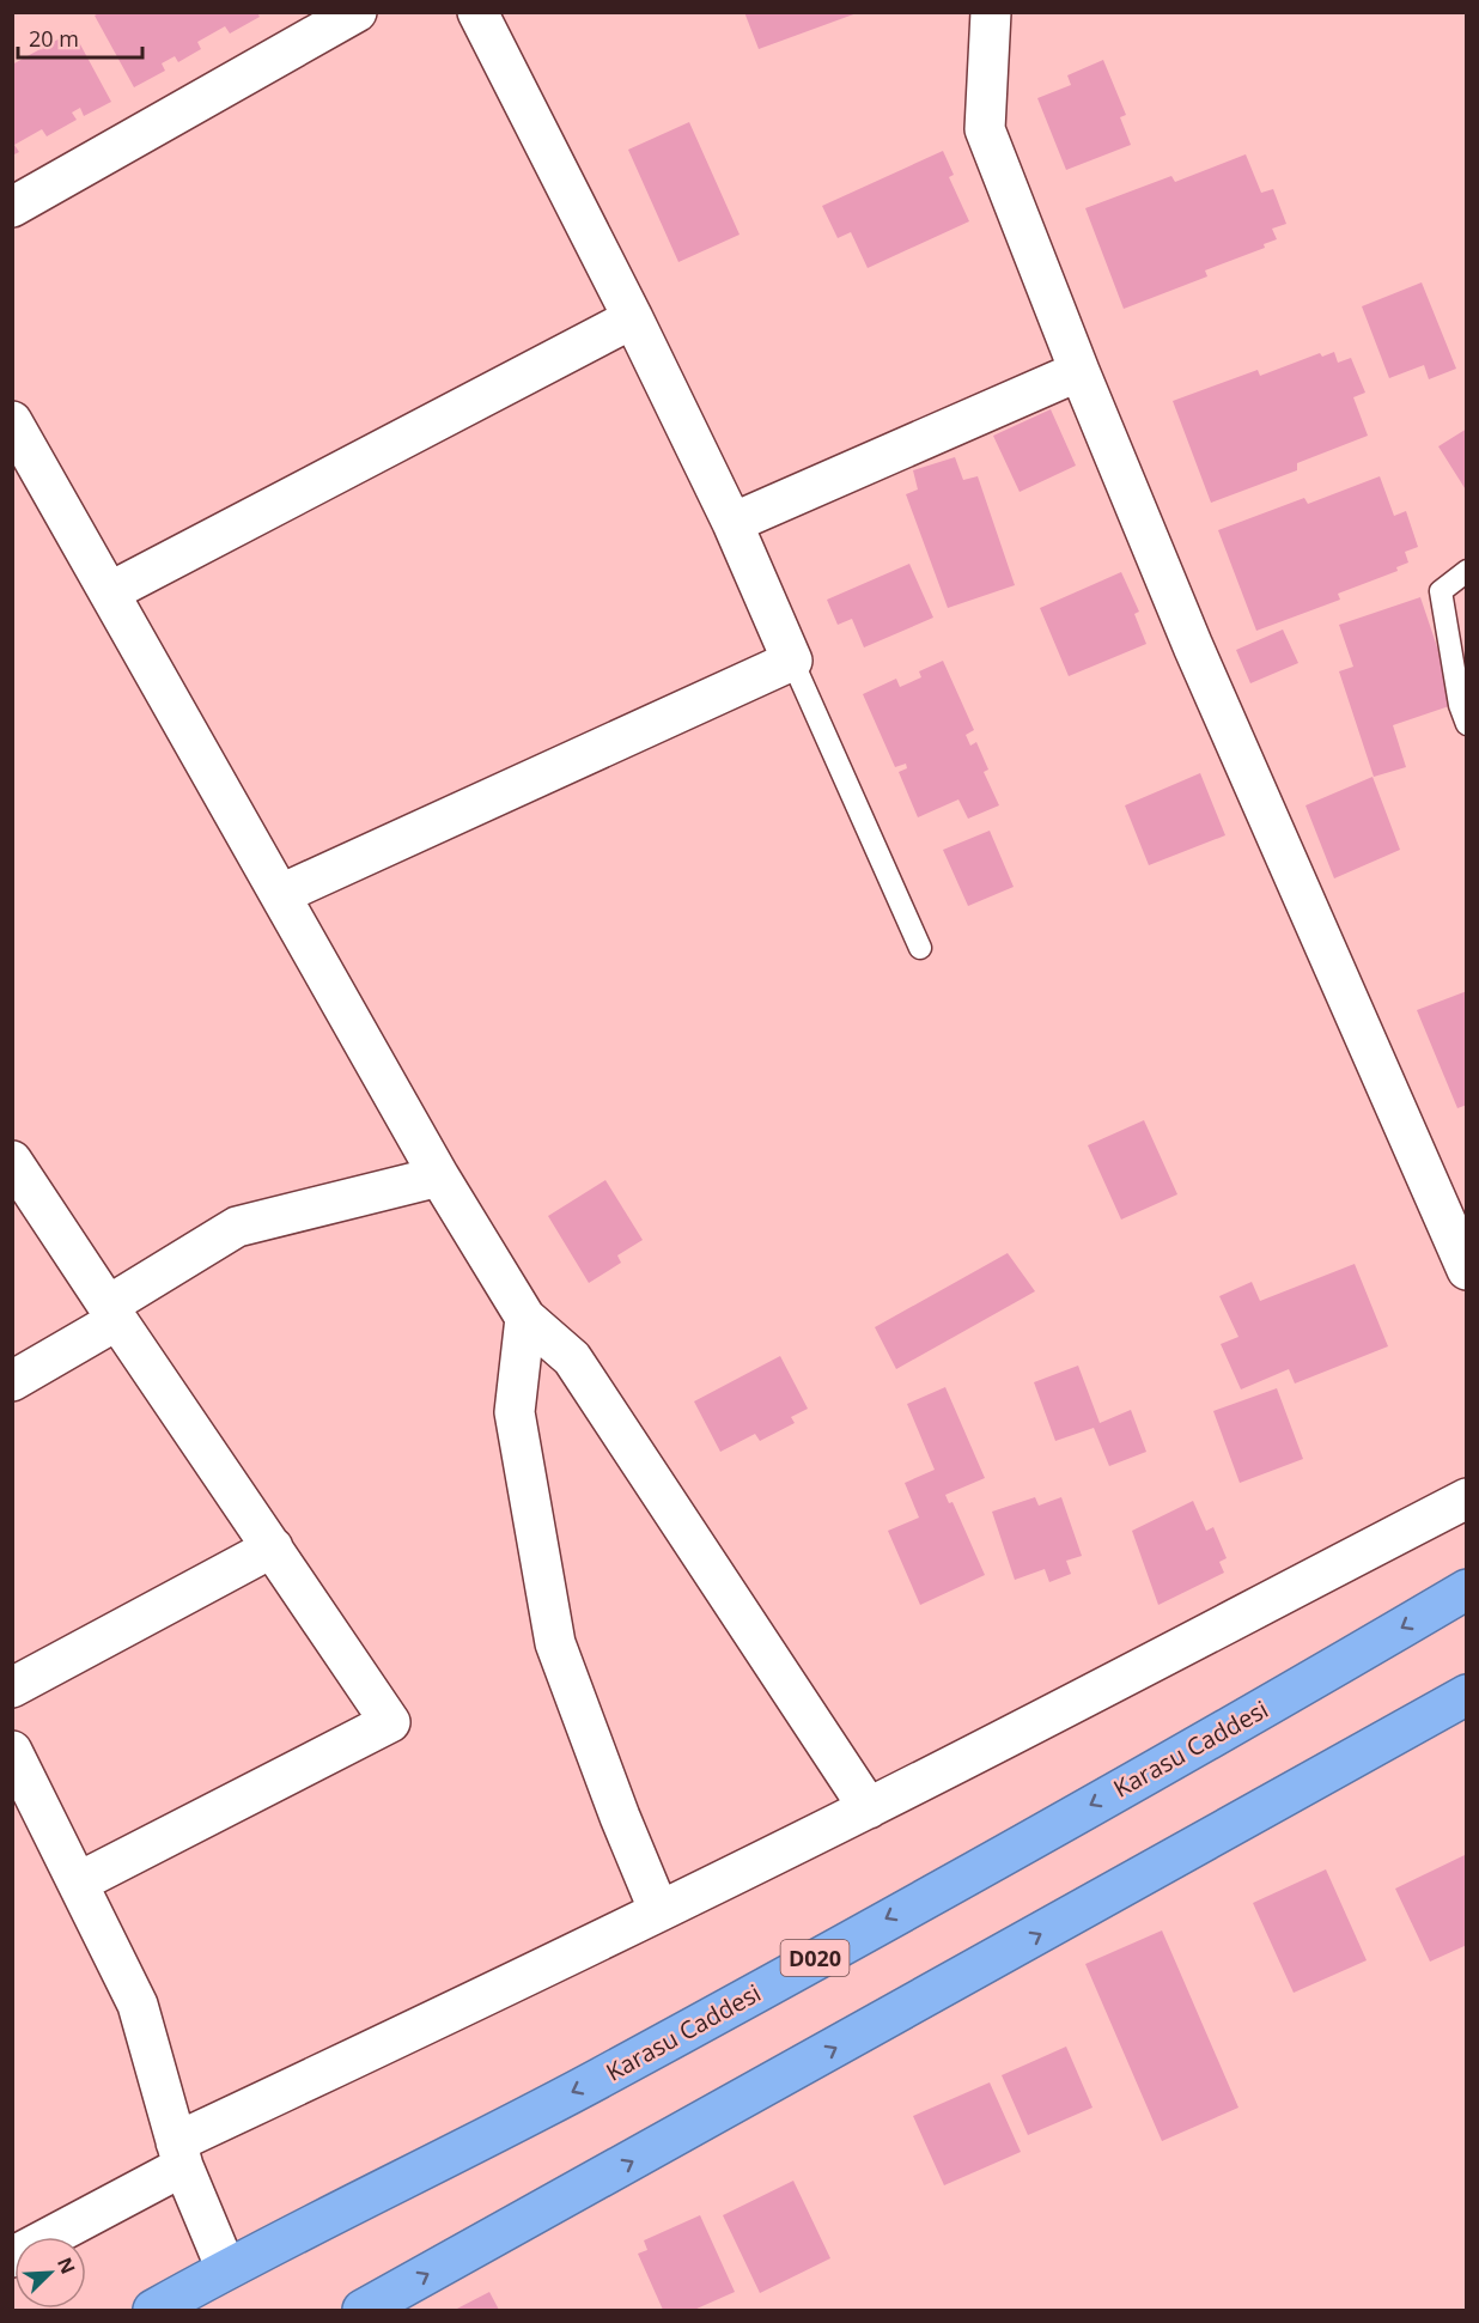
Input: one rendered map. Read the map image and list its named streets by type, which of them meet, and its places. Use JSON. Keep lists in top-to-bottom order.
{
  "streets": {
    "highway": ["Karasu Caddesi", "D020"]
  },
  "scale_bar": "20 m",
  "north": "top right"
}
